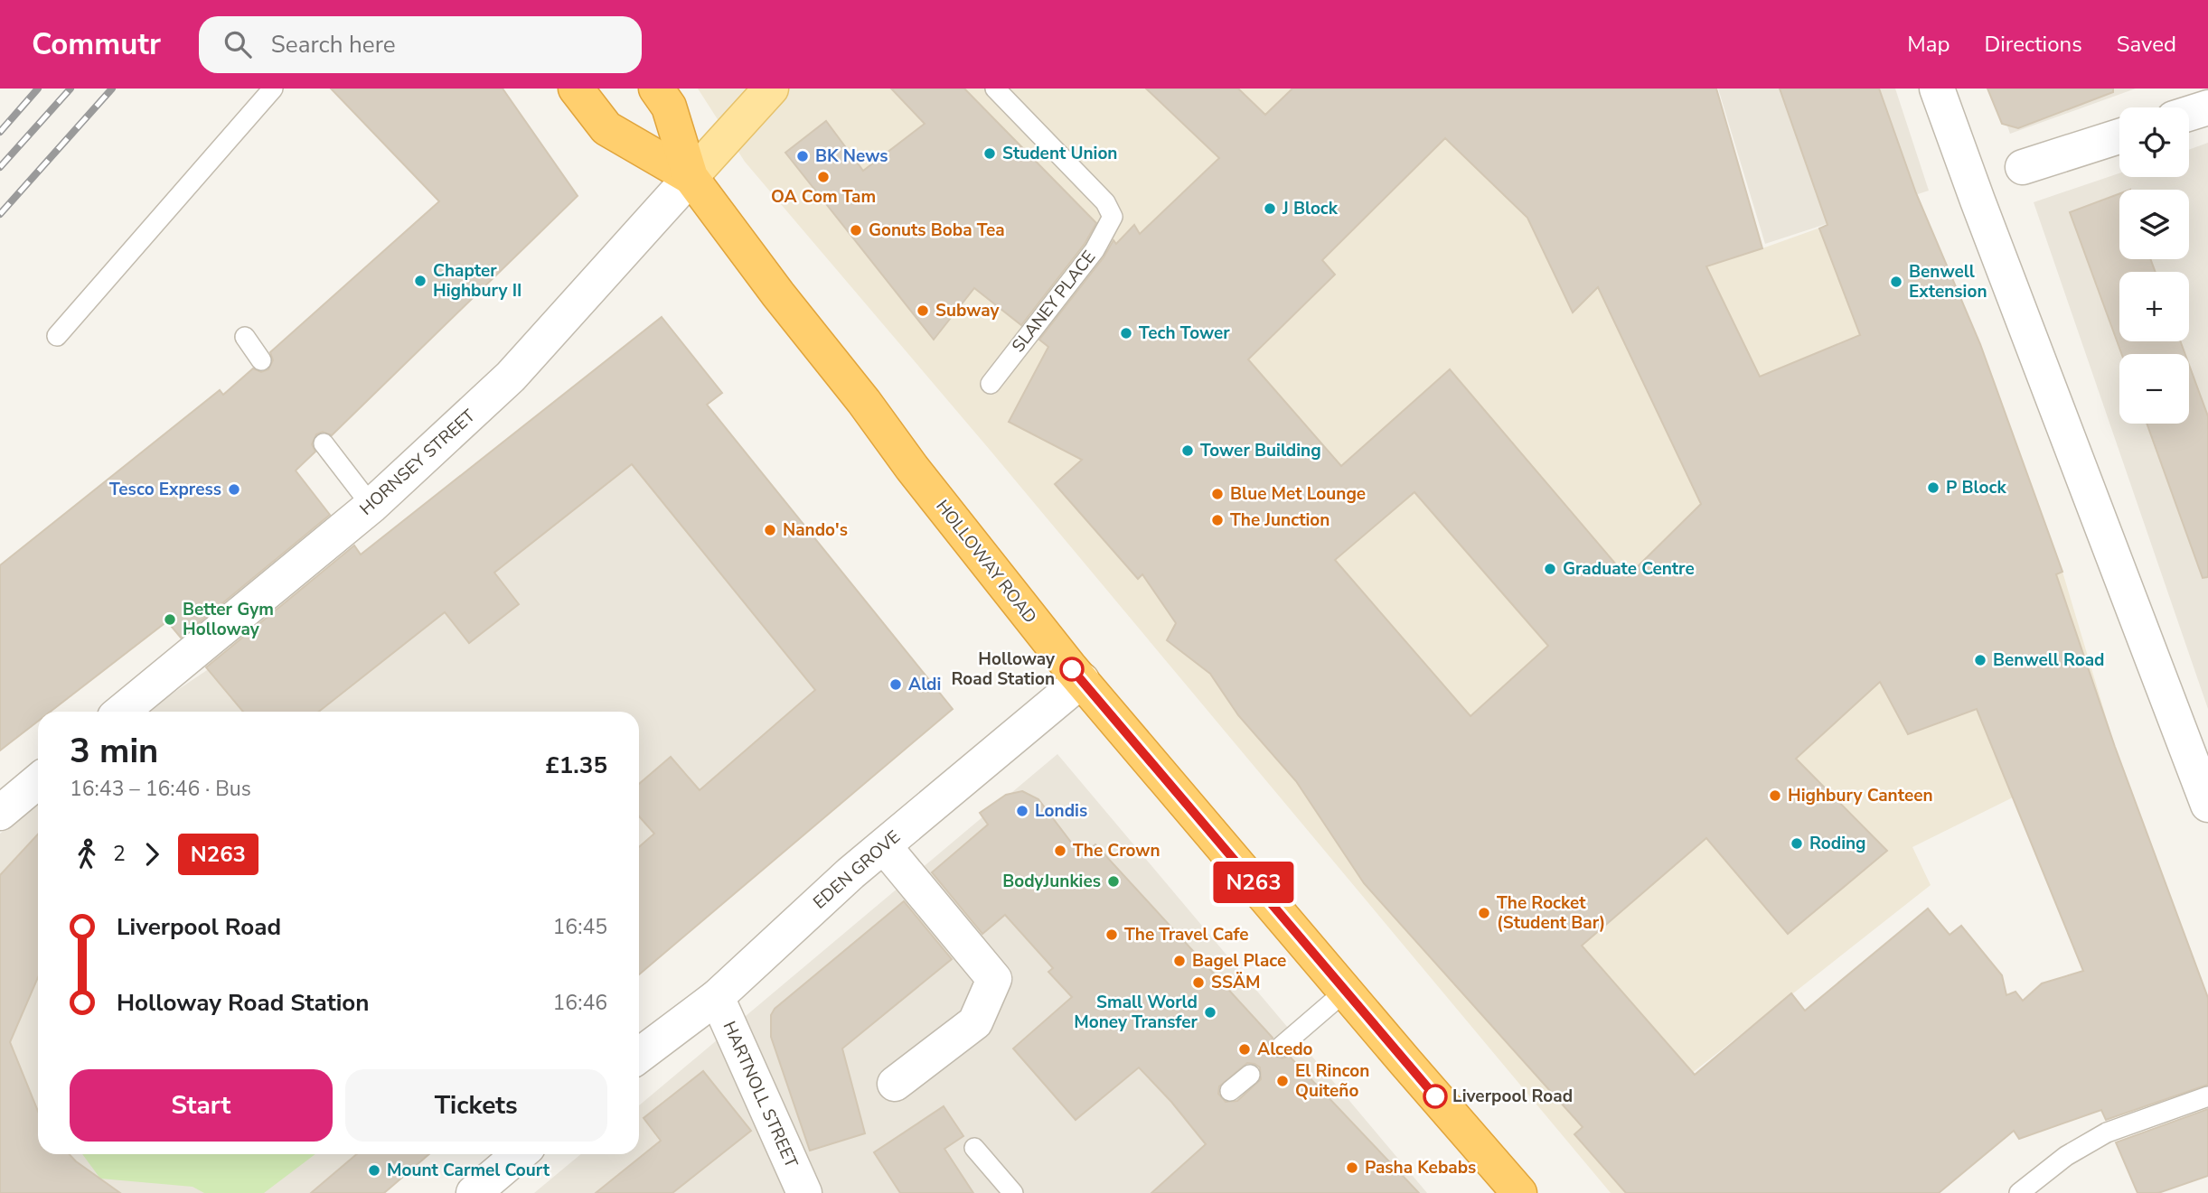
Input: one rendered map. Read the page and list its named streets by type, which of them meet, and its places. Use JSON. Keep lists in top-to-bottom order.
{
  "streets": {
    "highway": ["HOLLOWAY ROAD"],
    "street": ["HORNSEY STREET", "EDEN GROVE", "HARTNOLL STREET"],
    "lane": ["SLANEY PLACE"]
  },
  "crossings": [
    ["HORNSEY STREET", "HOLLOWAY ROAD"],
    ["HOLLOWAY ROAD", "EDEN GROVE"],
    ["EDEN GROVE", "HARTNOLL STREET"]
  ],
  "places": [
    "Student Union",
    "BK News",
    "OA Com Tam",
    "J Block",
    "Gonuts Boba Tea",
    "Chapter Highbury II",
    "Benwell Extension",
    "Subway",
    "Tech Tower",
    "Tower Building",
    "P Block",
    "Tesco Express",
    "Blue Met Lounge",
    "The Junction",
    "Nando's",
    "Graduate Centre",
    "Better Gym Holloway",
    "Benwell Road",
    "Holloway Road Station",
    "Aldi",
    "Highbury Canteen",
    "Londis",
    "Roding",
    "The Crown",
    "BodyJunkies",
    "The Rocket (Student Bar)",
    "The Travel Cafe",
    "Bagel Place",
    "SSÄM",
    "Small World Money Transfer",
    "Alcedo",
    "El Rincon Quiteño",
    "Liverpool Road",
    "Pasha Kebabs",
    "Mount Carmel Court"
  ],
  "lines": ["bus line N263"],
  "page": {
    "header": "Commutr",
    "search": "Search here",
    "nav": ["Map", "Directions", "Saved"],
    "on_map": "N263",
    "map_buttons": ["+", "−"],
    "heading": ["3 min", "16:43 – 16:46 · Bus", "£1.35"],
    "legs": ["2", "N263"],
    "list": [
      {
        "name": "Liverpool Road",
        "value": "16:45"
      },
      {
        "name": "Holloway Road Station",
        "value": "16:46"
      }
    ],
    "buttons": ["Start", "Tickets"]
  }
}
